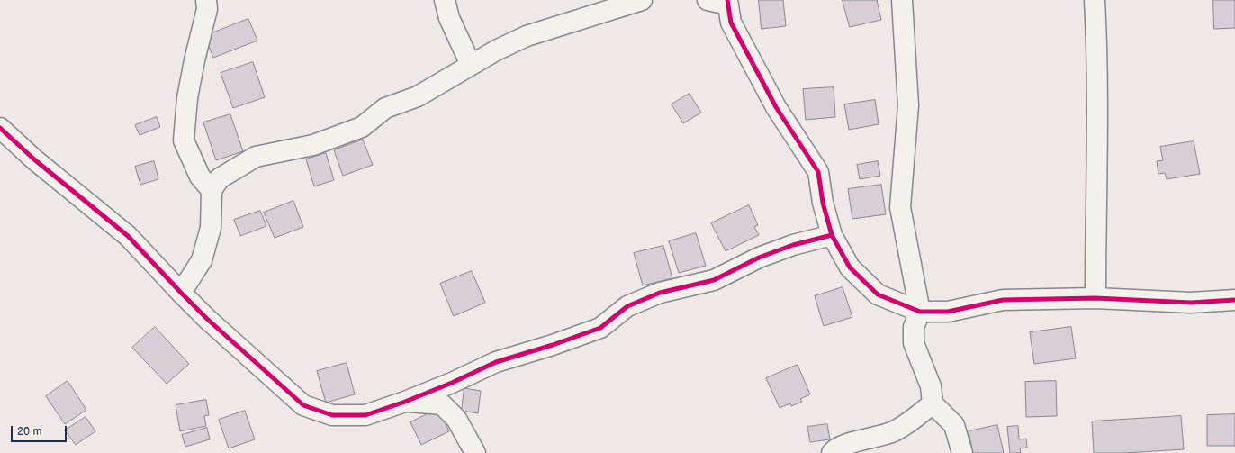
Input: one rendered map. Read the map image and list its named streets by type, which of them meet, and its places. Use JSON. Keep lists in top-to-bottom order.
{
  "scale_bar": "20 m"
}
